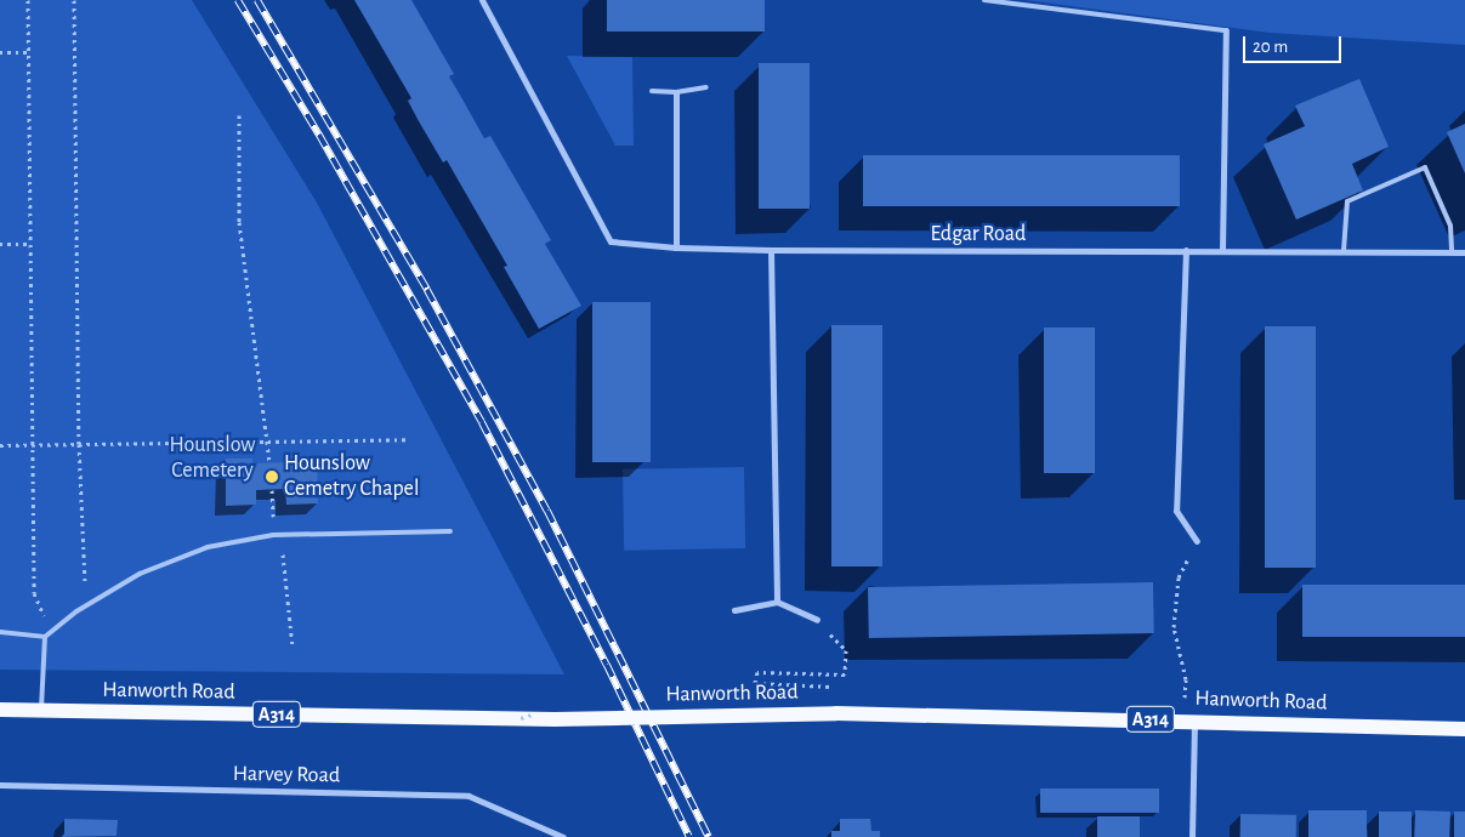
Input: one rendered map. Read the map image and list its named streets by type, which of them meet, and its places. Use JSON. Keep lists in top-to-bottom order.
{
  "streets": {
    "main road": ["Hanworth Road", "A314"],
    "street": ["Edgar Road", "Harvey Road"]
  },
  "parks": ["Hounslow Cemetery"],
  "places": ["Hounslow Cemetry Chapel"],
  "scale_bar": "20 m"
}
